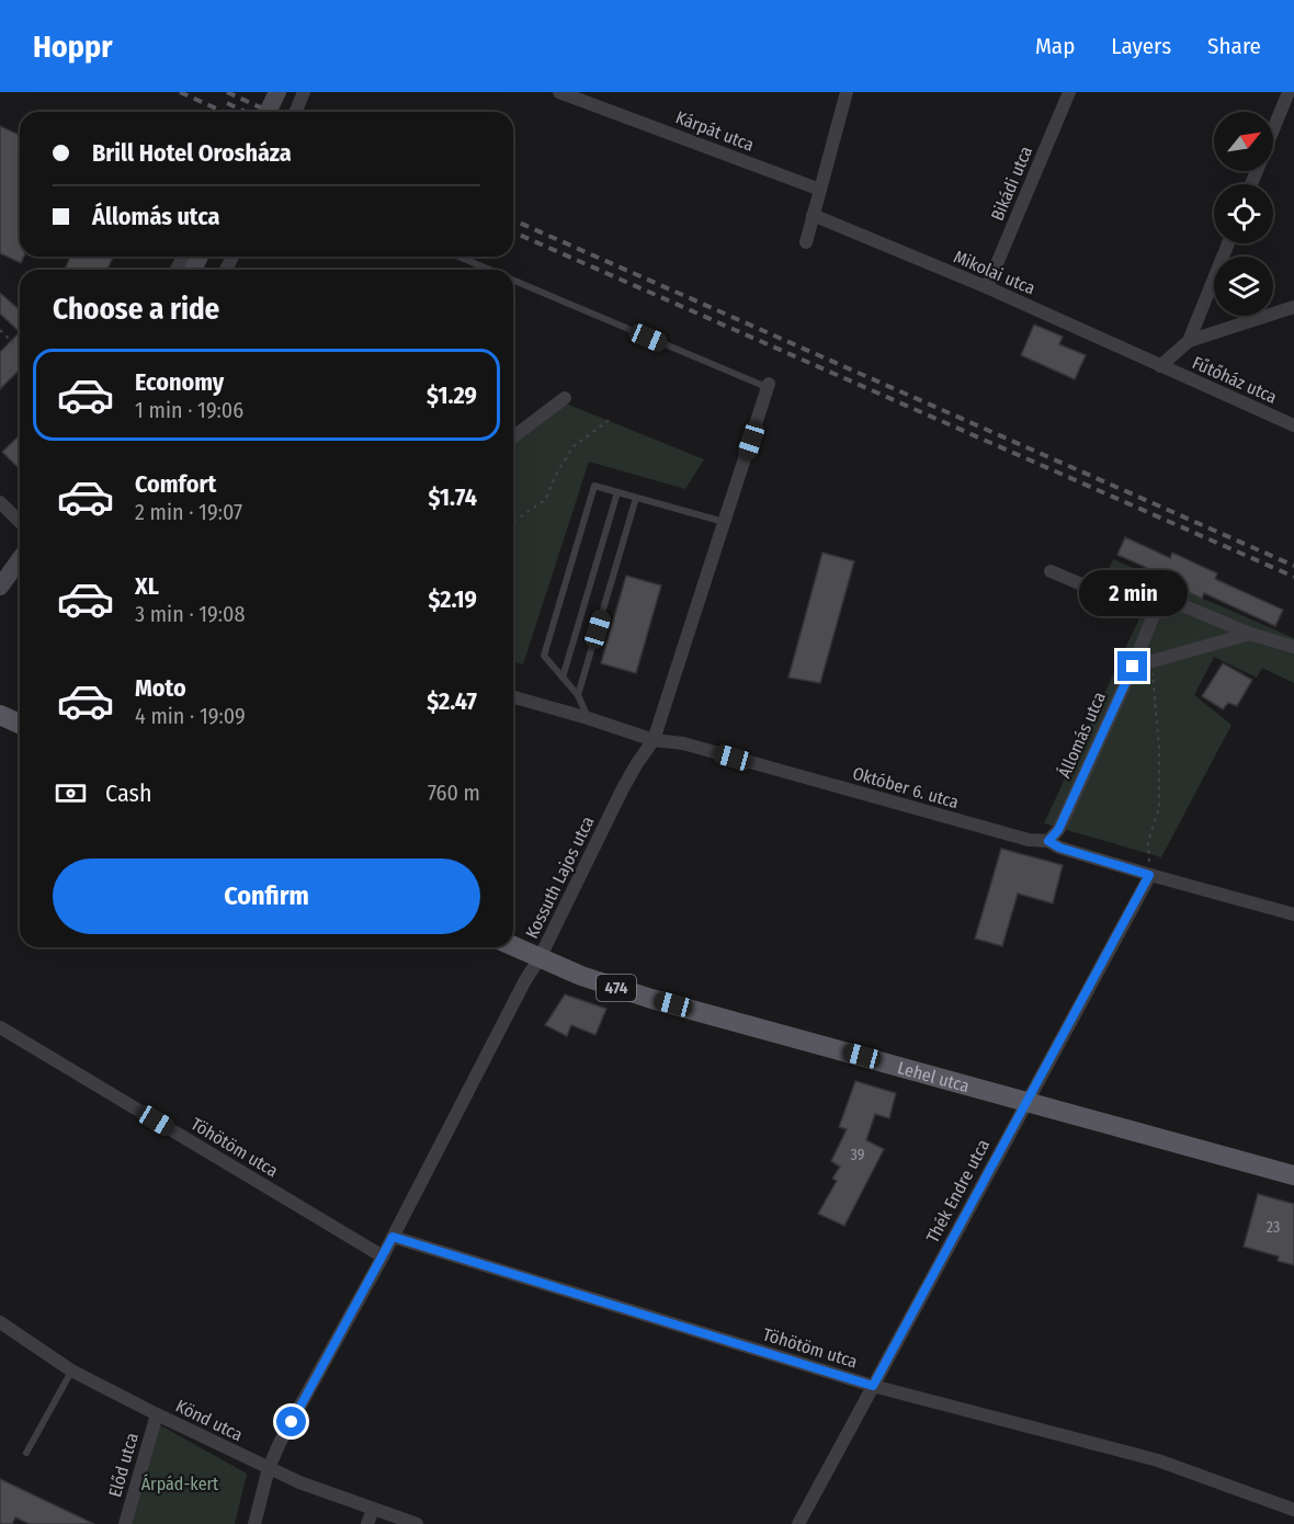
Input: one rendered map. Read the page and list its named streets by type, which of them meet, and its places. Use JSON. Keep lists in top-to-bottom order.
{
  "streets": {
    "main road": ["474", "Lehel utca"],
    "street": [
      "Kárpát utca",
      "Bikádi utca",
      "Mikolai utca",
      "Fűtőház utca",
      "Állomás utca",
      "Október 6. utca",
      "Kossuth Lajos utca",
      "Töhötöm utca",
      "Thék Endre utca",
      "Könd utca",
      "Előd utca"
    ]
  },
  "crossings": [
    ["Bikádi utca", "Mikolai utca"],
    ["Mikolai utca", "Fűtőház utca"],
    ["Állomás utca", "Október 6. utca"],
    ["Október 6. utca", "Kossuth Lajos utca"],
    ["Október 6. utca", "Thék Endre utca"],
    ["Kossuth Lajos utca", "Lehel utca"],
    ["Kossuth Lajos utca", "Töhötöm utca"],
    ["Kossuth Lajos utca", "Könd utca"],
    ["Lehel utca", "Thék Endre utca"],
    ["Töhötöm utca", "Thék Endre utca"],
    ["Könd utca", "Előd utca"]
  ],
  "parks": ["Árpád-kert"],
  "house_numbers": ["39", "23"],
  "north": "top right",
  "page": {
    "header": "Hoppr",
    "nav": ["Map", "Layers", "Share"],
    "banner": ["Brill Hotel Orosháza", "Állomás utca"],
    "heading": "Choose a ride",
    "list": [
      {
        "name": "Economy",
        "note": "1 min · 19:06",
        "value": "$1.29"
      },
      {
        "name": "Comfort",
        "note": "2 min · 19:07",
        "value": "$1.74"
      },
      {
        "name": "XL",
        "note": "3 min · 19:08",
        "value": "$2.19"
      },
      {
        "name": "Moto",
        "note": "4 min · 19:09",
        "value": "$2.47"
      }
    ],
    "bubble": "2 min",
    "pay": ["Cash", "760 m"],
    "buttons": "Confirm"
  }
}
